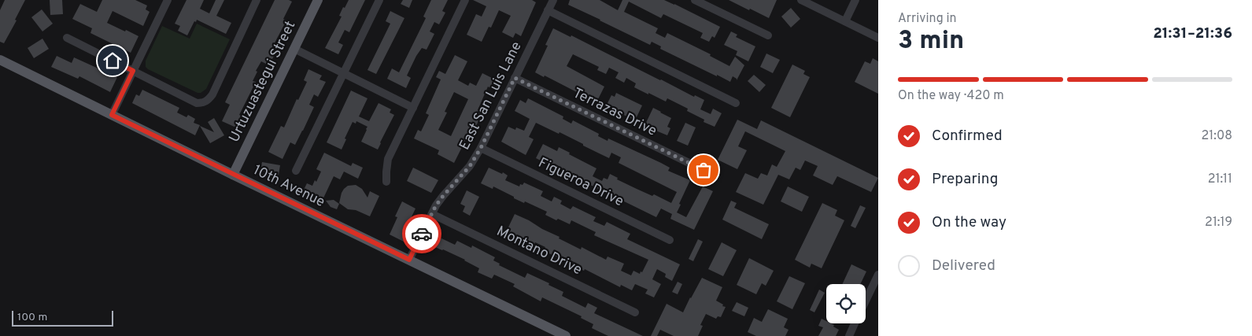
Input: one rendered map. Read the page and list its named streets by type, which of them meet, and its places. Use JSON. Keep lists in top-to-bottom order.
{
  "streets": {
    "main road": ["Urtuzuastegui Street", "10th Avenue"],
    "street": [
      "East San Luis Lane",
      "Terrazas Drive",
      "Figueroa Drive",
      "Montano Drive"
    ]
  },
  "crossings": [
    ["Urtuzuastegui Street", "10th Avenue"],
    ["East San Luis Lane", "Terrazas Drive"],
    ["East San Luis Lane", "Figueroa Drive"],
    ["East San Luis Lane", "10th Avenue"],
    ["East San Luis Lane", "Montano Drive"]
  ],
  "scale_bar": "100 m",
  "page": {
    "heading": ["3 min", "Arriving in", "21:31–21:36"],
    "bar": "On the way · 420 m",
    "list": [
      ["Confirmed", "21:08"],
      ["Preparing", "21:11"],
      ["On the way", "21:19"],
      "Delivered"
    ],
    "scale": "100 m"
  }
}
